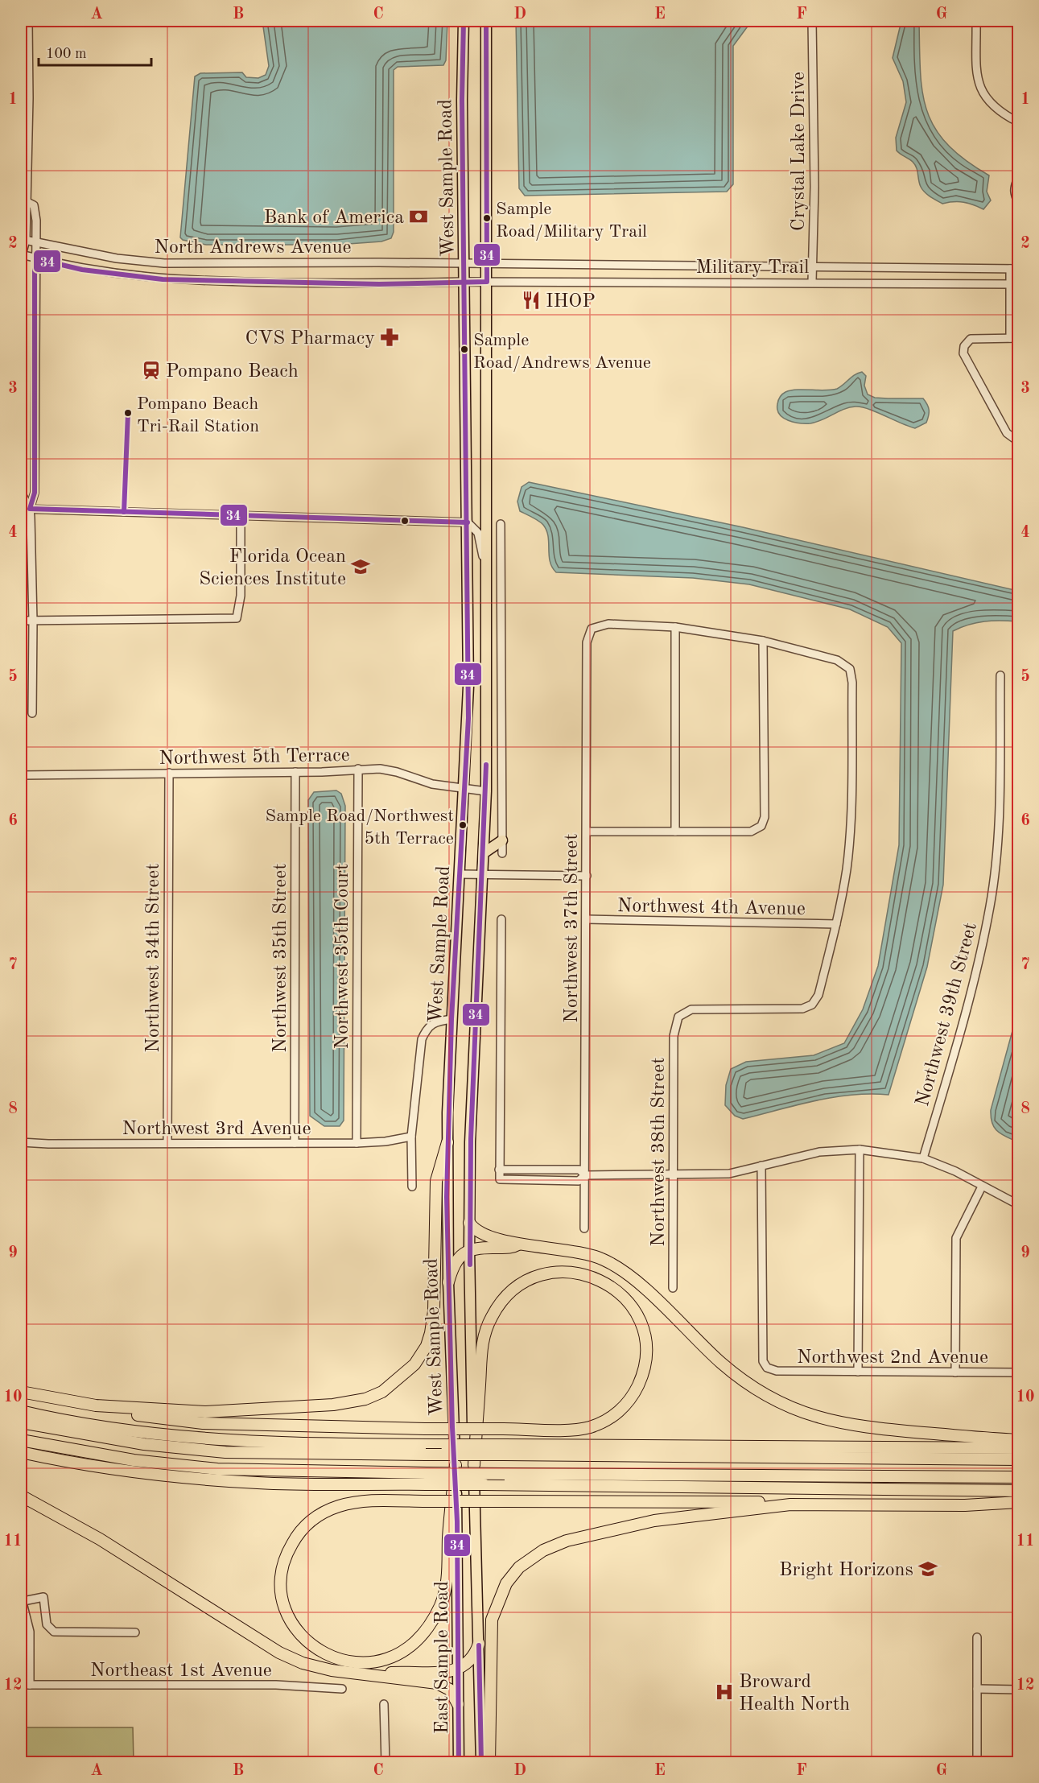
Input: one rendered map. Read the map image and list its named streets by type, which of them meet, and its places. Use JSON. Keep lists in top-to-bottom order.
{
  "streets": {
    "main road": ["West Sample Road", "East Sample Road"],
    "street": [
      "Crystal Lake Drive",
      "North Andrews Avenue",
      "Military Trail",
      "Northwest 5th Terrace",
      "Northwest 4th Avenue",
      "Northwest 37th Street",
      "Northwest 35th Court",
      "Northwest 34th Street",
      "Northwest 35th Street",
      "Northwest 39th Street",
      "Northwest 3rd Avenue",
      "Northwest 38th Street",
      "Northwest 2nd Avenue",
      "Northeast 1st Avenue"
    ]
  },
  "crossings": [
    ["Crystal Lake Drive", "Military Trail"],
    ["West Sample Road", "North Andrews Avenue"],
    ["West Sample Road", "Military Trail"],
    ["West Sample Road", "Northwest 5th Terrace"],
    ["West Sample Road", "East Sample Road"],
    ["North Andrews Avenue", "Military Trail"],
    ["Northwest 5th Terrace", "Northwest 35th Court"],
    ["Northwest 5th Terrace", "Northwest 34th Street"],
    ["Northwest 5th Terrace", "Northwest 35th Street"],
    ["Northwest 4th Avenue", "Northwest 37th Street"],
    ["Northwest 4th Avenue", "Northwest 38th Street"],
    ["Northwest 35th Court", "Northwest 3rd Avenue"],
    ["Northwest 34th Street", "Northwest 3rd Avenue"],
    ["Northwest 35th Street", "Northwest 3rd Avenue"]
  ],
  "places": {
    "bank": ["Bank of America"],
    "other": [
      "Sample Road/Military Trail",
      "Sample Road/Andrews Avenue",
      "Pompano Beach Tri-Rail Station",
      "Sample Road/Northwest 5th Terrace"
    ],
    "restaurant": ["IHOP"],
    "pharmacy": ["CVS Pharmacy"],
    "station": ["Pompano Beach"],
    "school or university": ["Florida Ocean Sciences Institute", "Bright Horizons"],
    "hospital": ["Broward Health North"]
  },
  "lines": ["transit line 34"],
  "scale_bar": "100 m",
  "grid": {
    "columns": [
      "A",
      "B",
      "C",
      "D",
      "E",
      "F",
      "G"
    ],
    "rows": [
      "1",
      "2",
      "3",
      "4",
      "5",
      "6",
      "7",
      "8",
      "9",
      "10",
      "11",
      "12"
    ]
  }
}
